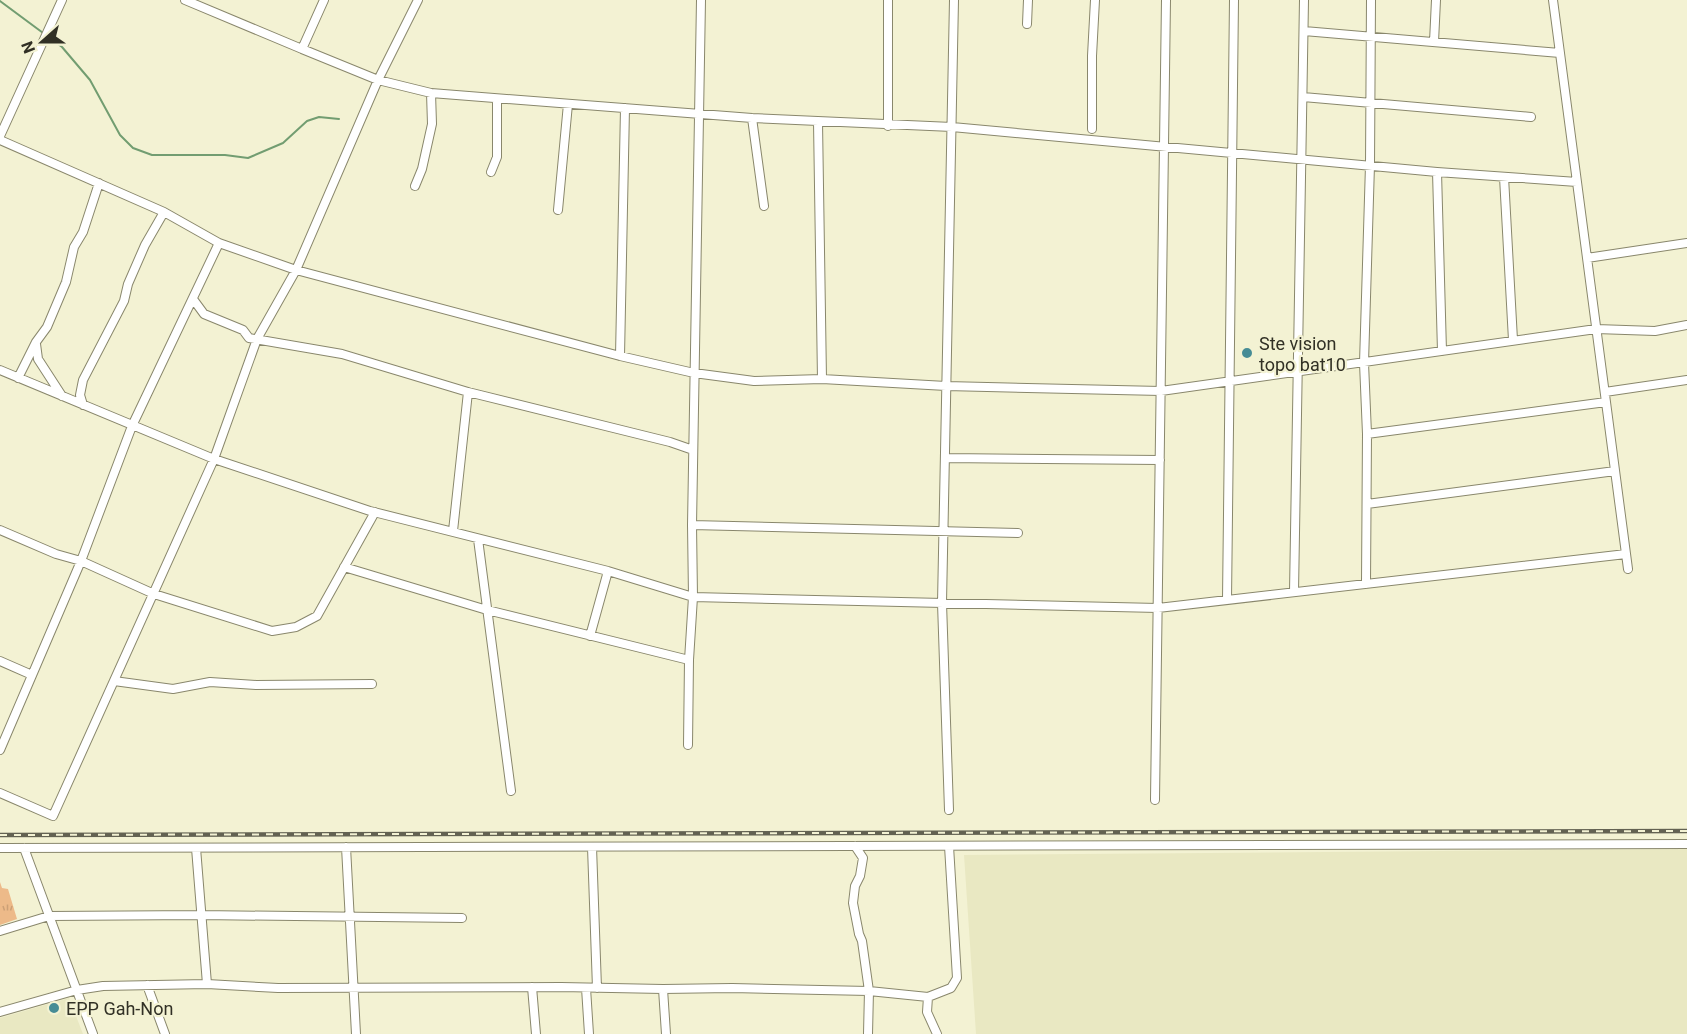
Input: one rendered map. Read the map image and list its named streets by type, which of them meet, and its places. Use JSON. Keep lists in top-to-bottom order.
{
  "places": ["Ste vision topo bat10", "EPP Gah-Non"],
  "north": "left"
}
